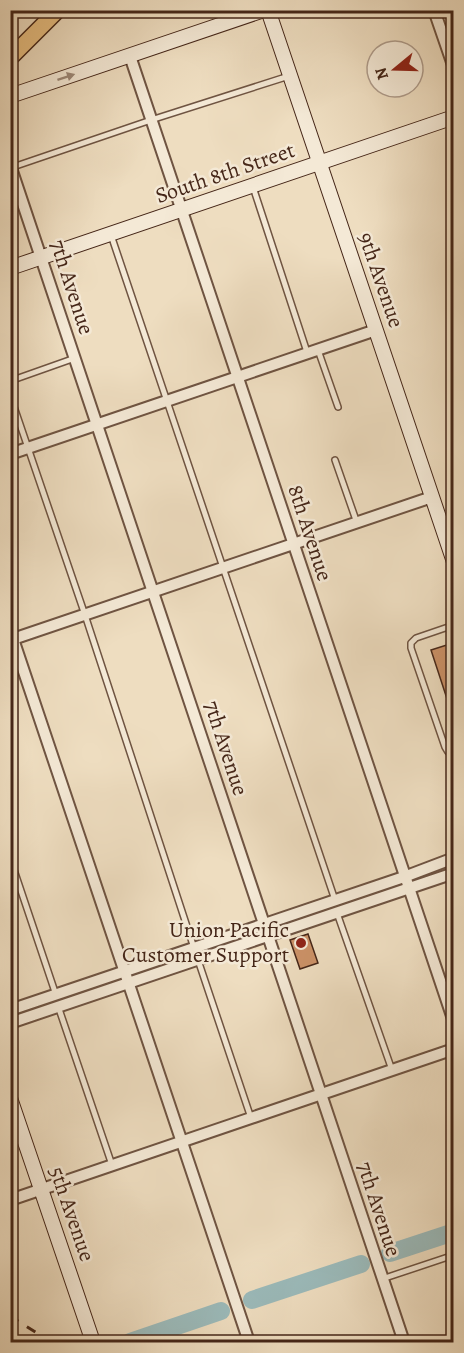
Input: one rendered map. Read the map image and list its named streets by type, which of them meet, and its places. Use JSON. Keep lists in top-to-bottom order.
{
  "streets": {
    "street": [
      "South 8th Street",
      "9th Avenue",
      "7th Avenue",
      "8th Avenue",
      "5th Avenue"
    ]
  },
  "crossings": [
    ["South 8th Street", "9th Avenue"],
    ["South 8th Street", "7th Avenue"],
    ["South 8th Street", "8th Avenue"]
  ],
  "places": ["Union Pacific Customer Support"],
  "north": "left"
}
